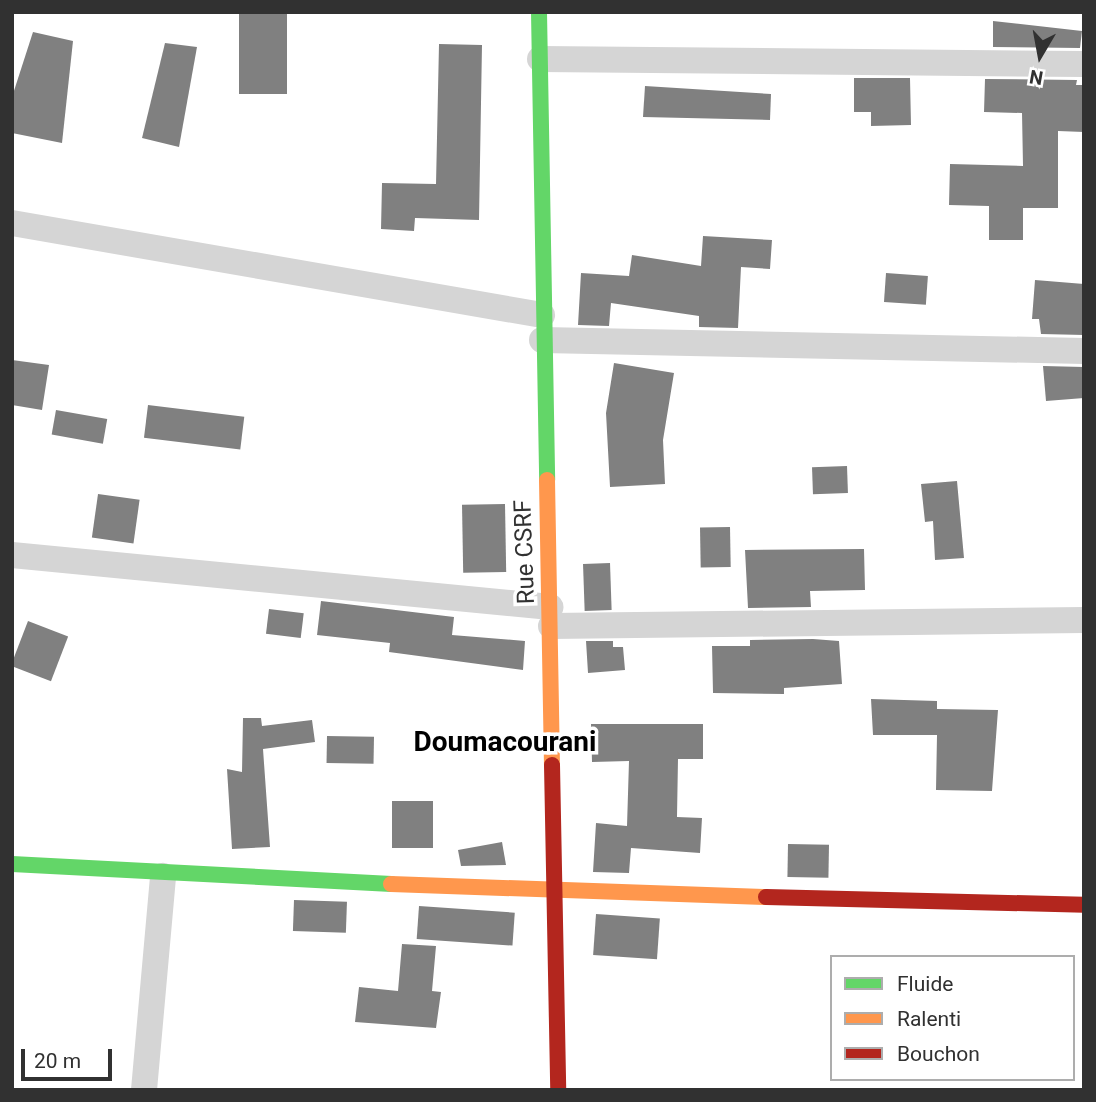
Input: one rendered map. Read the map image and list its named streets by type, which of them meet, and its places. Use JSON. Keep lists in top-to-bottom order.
{
  "streets": {
    "street": ["Rue CSRF"]
  },
  "districts": ["Doumacourani"],
  "legend": ["Fluide", "Ralenti", "Bouchon"],
  "scale_bar": "20 m",
  "north": "bottom"
}
